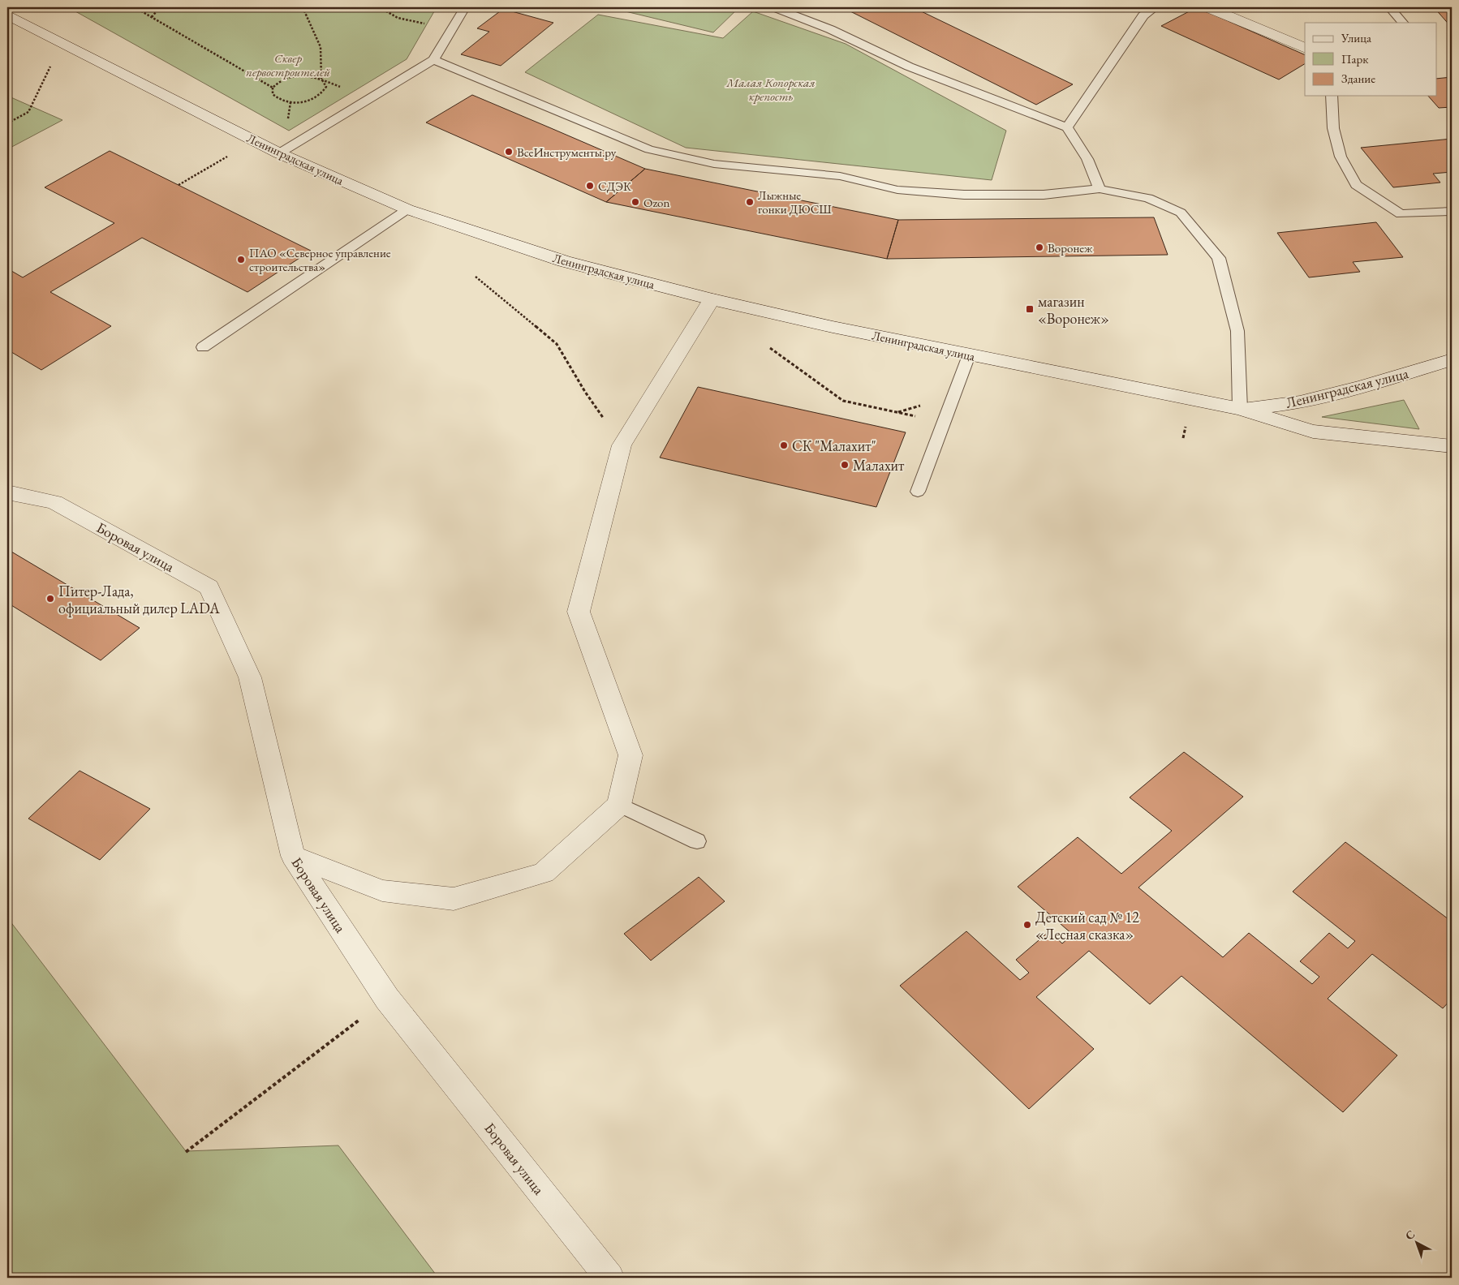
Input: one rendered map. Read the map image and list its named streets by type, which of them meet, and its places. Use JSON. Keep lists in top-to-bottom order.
{
  "streets": {
    "main road": ["Ленинградская улица", "Боровая улица"]
  },
  "parks": ["Сквер первостроителей", "Малая Копорская крепость"],
  "places": {
    "other": [
      "ВсеИнструменты.ру",
      "СДЭК",
      "Ozon",
      "Лыжные гонки ДЮСШ",
      "Воронеж",
      "ПАО «Северное управление строительства»",
      "СК \"Малахит\"",
      "Малахит",
      "Питер-Лада, официальный дилер LADA",
      "Детский сад № 12 «Лесная сказка»"
    ],
    "transit": ["магазин «Воронеж»"]
  },
  "legend": ["Улица", "Парк", "Здание"],
  "north": "top left"
}
